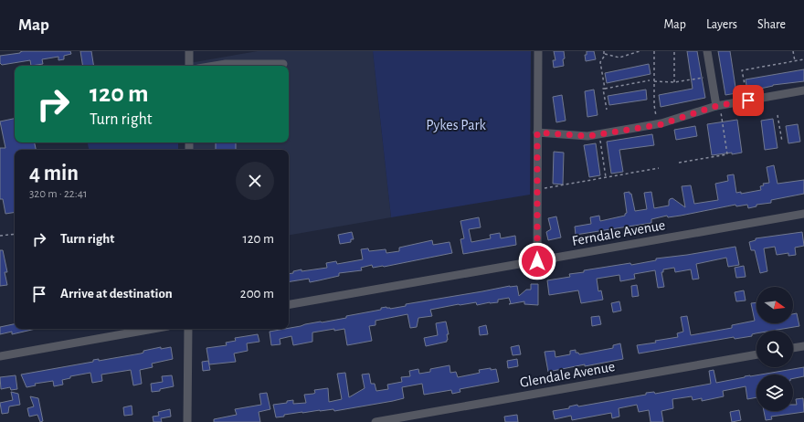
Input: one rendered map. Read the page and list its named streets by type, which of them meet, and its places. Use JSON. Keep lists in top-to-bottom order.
{
  "streets": {
    "street": ["Ferndale Avenue", "Glendale Avenue"]
  },
  "parks": ["Pykes Park"],
  "north": "right",
  "page": {
    "header": "Map",
    "nav": ["Map", "Layers", "Share"],
    "turn": ["120 m", "Turn right"],
    "heading": ["4 min", "320 m · 22:41"],
    "list": [
      {
        "name": "Turn right",
        "value": "120 m"
      },
      {
        "name": "Arrive at destination",
        "value": "200 m"
      }
    ]
  }
}
